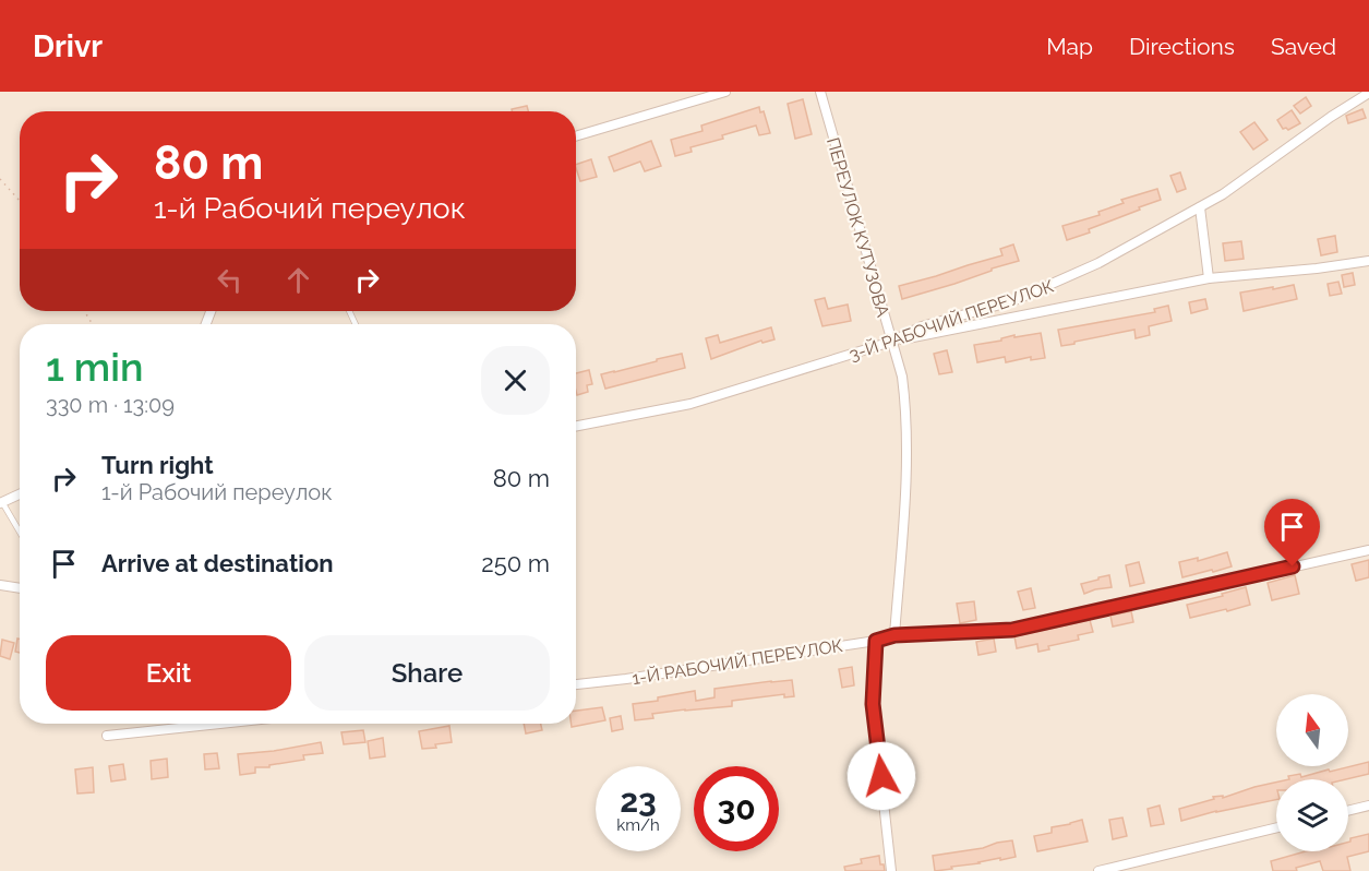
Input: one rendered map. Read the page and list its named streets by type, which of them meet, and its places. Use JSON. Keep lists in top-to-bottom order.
{
  "streets": {
    "street": ["ПЕРЕУЛОК КУТУЗОВА", "3-Й РАБОЧИЙ ПЕРЕУЛОК", "1-Й РАБОЧИЙ ПЕРЕУЛОК"]
  },
  "crossings": [
    ["ПЕРЕУЛОК КУТУЗОВА", "3-Й РАБОЧИЙ ПЕРЕУЛОК"],
    ["ПЕРЕУЛОК КУТУЗОВА", "1-Й РАБОЧИЙ ПЕРЕУЛОК"]
  ],
  "north": "top",
  "page": {
    "header": "Drivr",
    "nav": ["Map", "Directions", "Saved"],
    "turn": ["80 m", "1-й Рабочий переулок"],
    "heading": ["1 min", "330 m · 13:09"],
    "list": [
      {
        "name": "Turn right",
        "note": "1-й Рабочий переулок",
        "value": "80 m"
      },
      {
        "name": "Arrive at destination",
        "value": "250 m"
      }
    ],
    "buttons": ["Exit", "Share"],
    "speed": "23 km/h",
    "limit": "30"
  }
}
